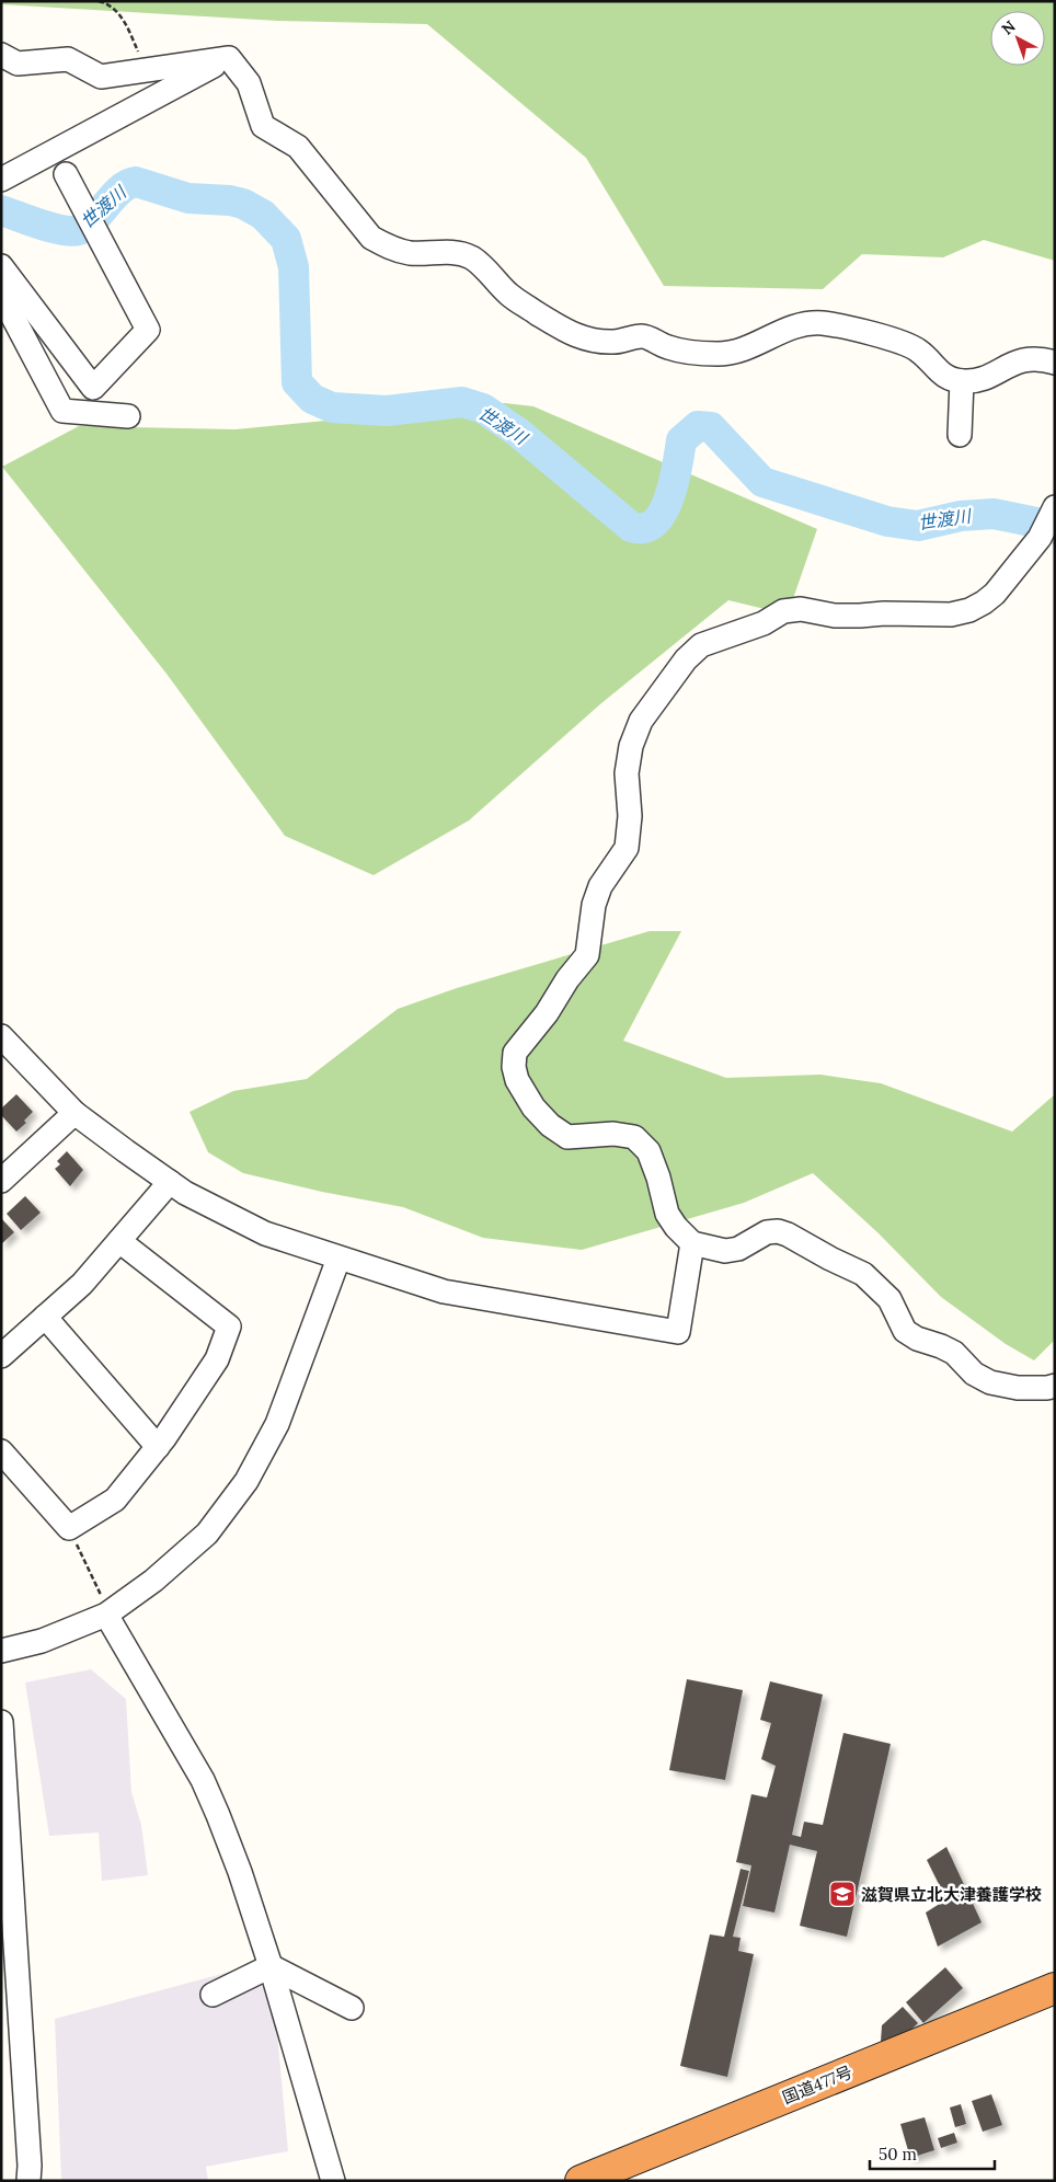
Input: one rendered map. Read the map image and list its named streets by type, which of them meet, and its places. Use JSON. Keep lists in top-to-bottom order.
{
  "streets": {
    "highway": ["国道477号"]
  },
  "water": ["世渡川"],
  "places": {
    "school or university": ["滋賀県立北大津養護学校"]
  },
  "scale_bar": "50 m",
  "north": "top left"
}
